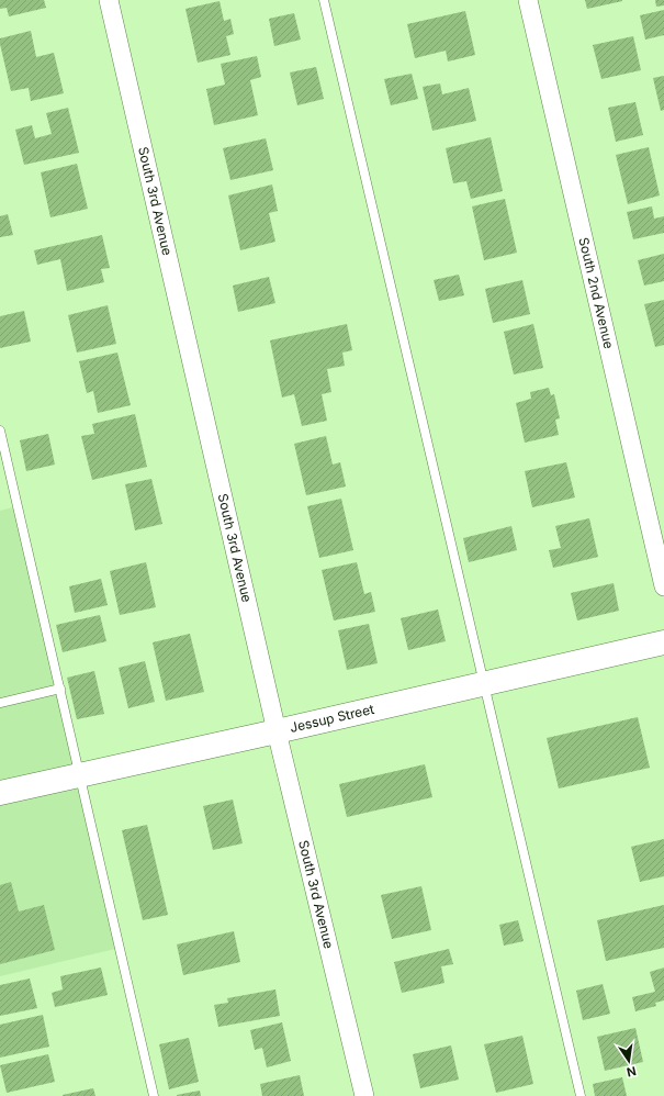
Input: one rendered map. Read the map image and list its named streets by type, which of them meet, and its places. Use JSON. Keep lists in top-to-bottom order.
{
  "streets": {
    "street": ["South 3rd Avenue", "South 2nd Avenue", "Jessup Street"]
  },
  "crossings": [
    ["South 3rd Avenue", "Jessup Street"]
  ],
  "north": "bottom"
}
